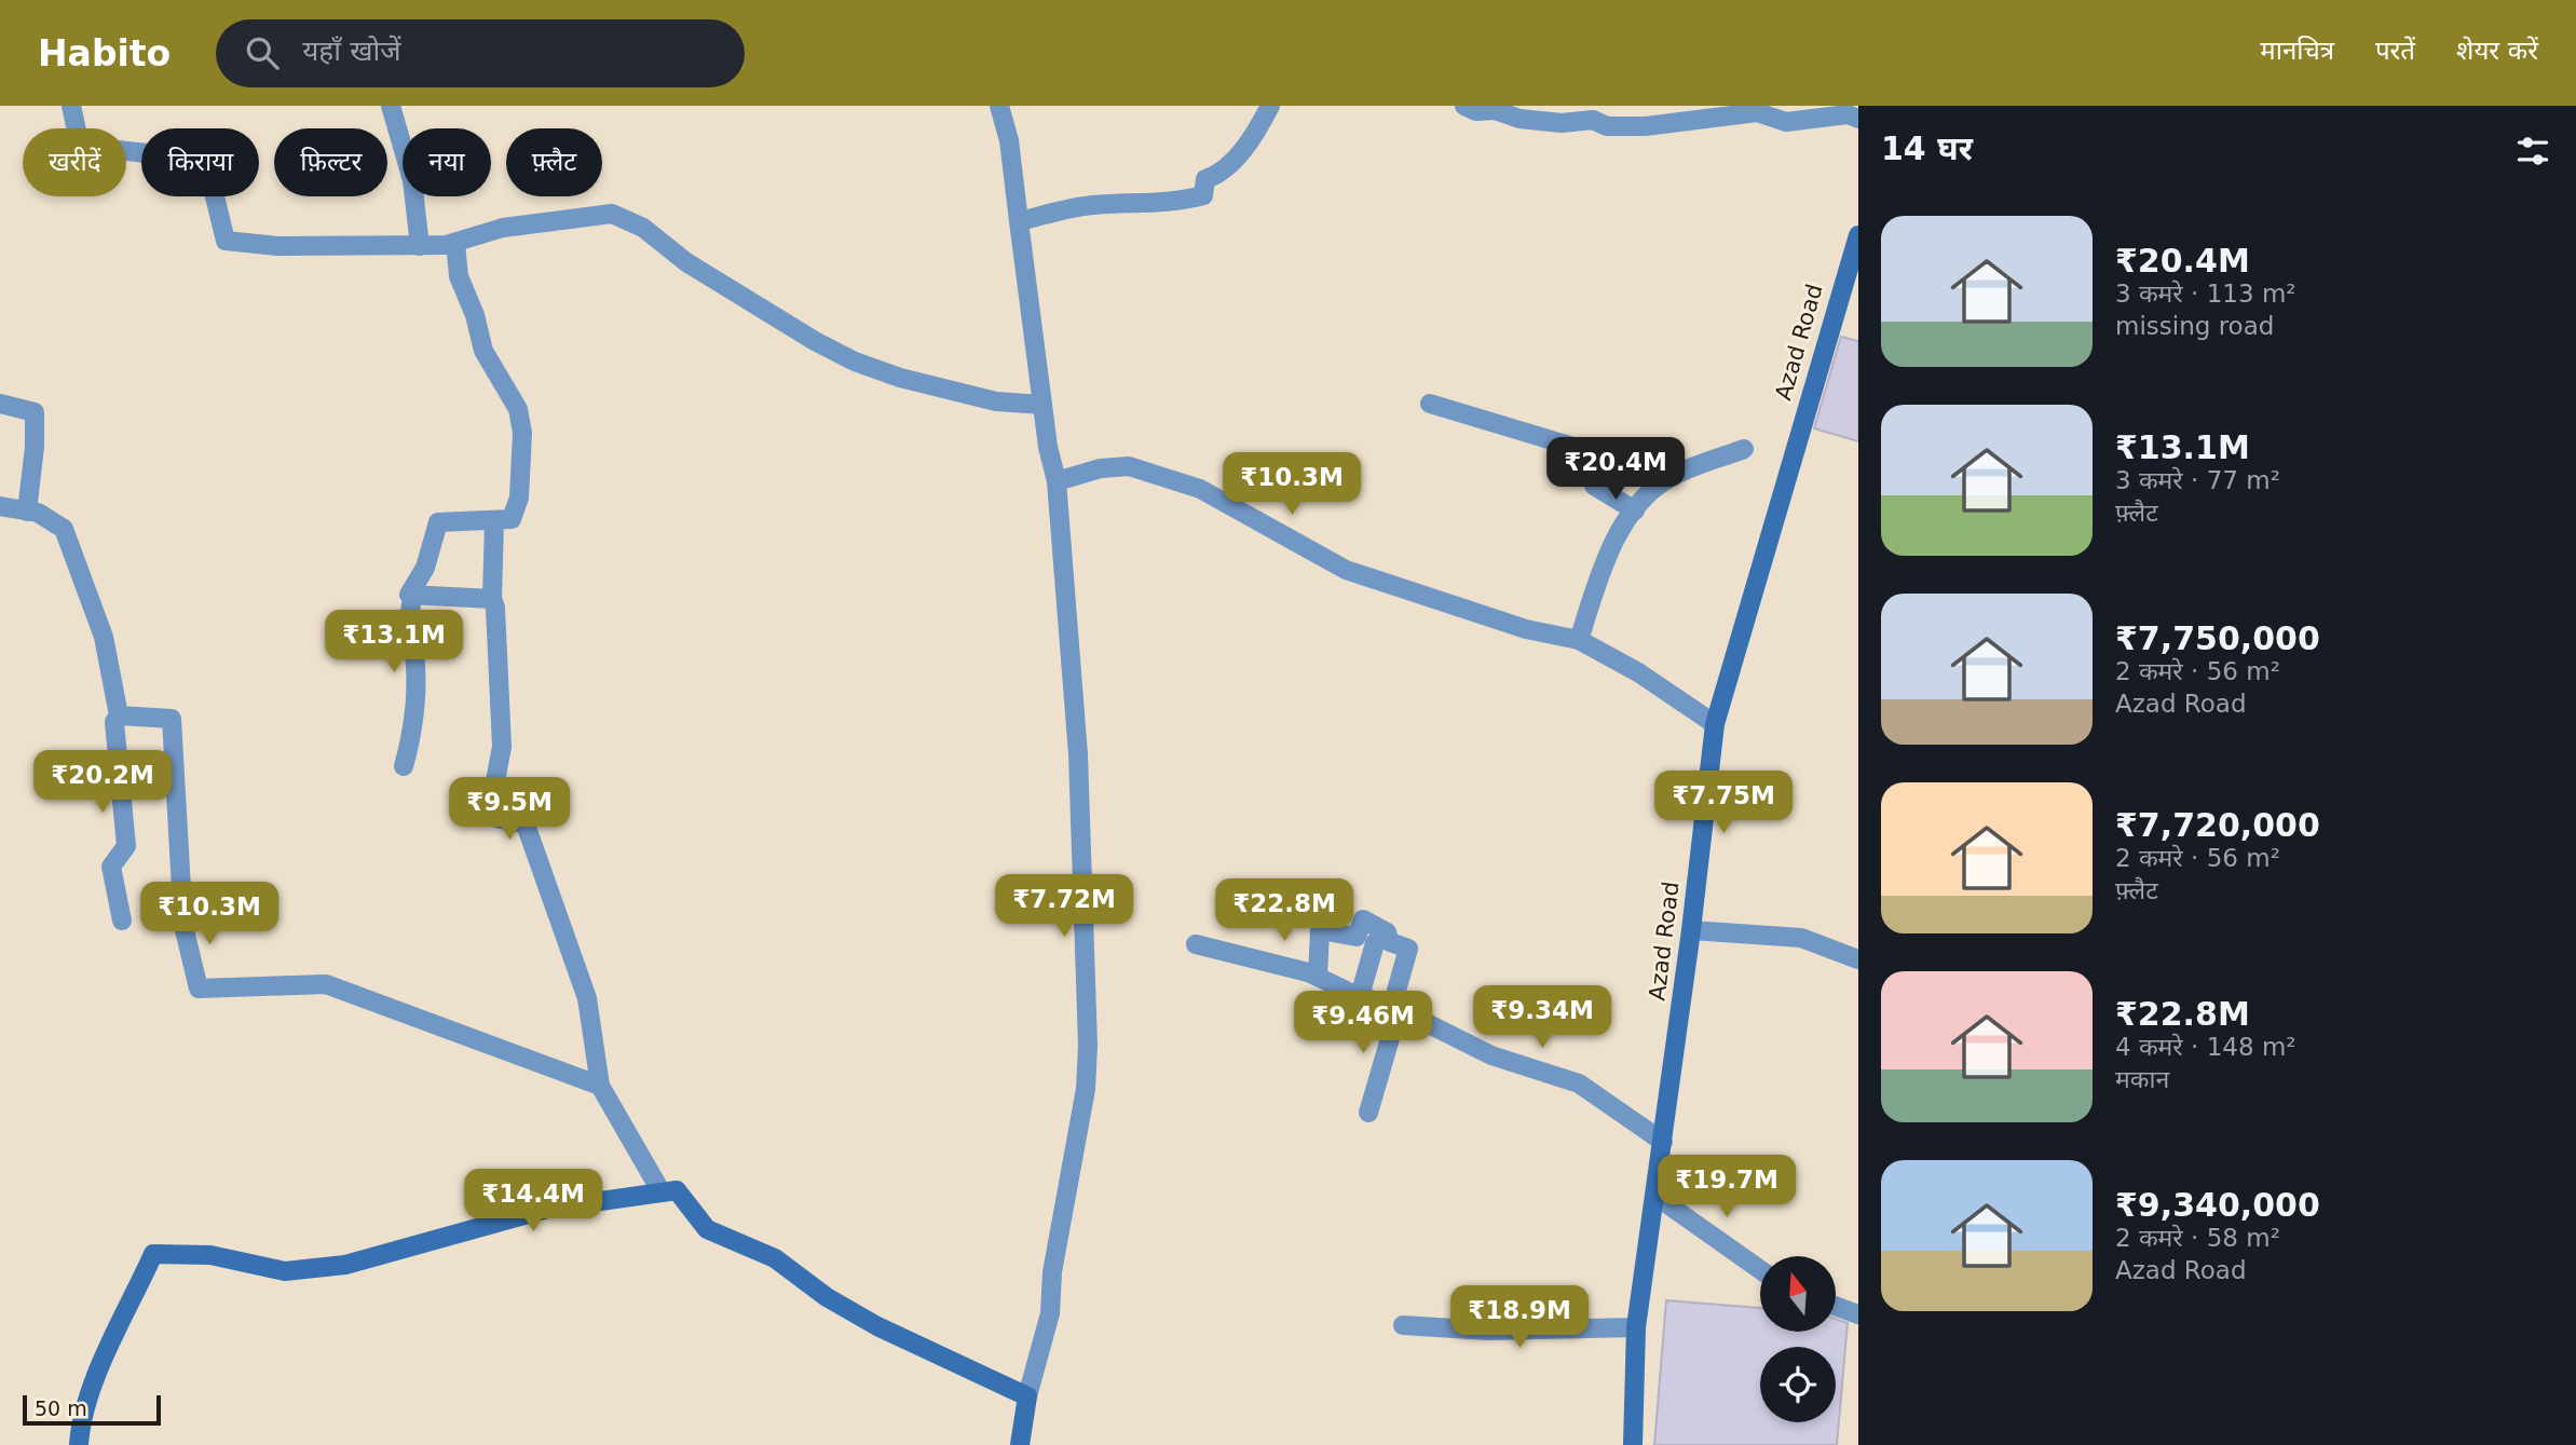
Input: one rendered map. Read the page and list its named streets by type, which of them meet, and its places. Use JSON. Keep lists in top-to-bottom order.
{
  "streets": {
    "main road": ["Azad Road"]
  },
  "scale_bar": "50 m",
  "north": "top",
  "page": {
    "header": "Habito",
    "search": "यहाँ खोजें",
    "nav": ["मानचित्र", "परतें", "शेयर करें"],
    "heading": "14 घर",
    "chip": [
      "खरीदें",
      "किराया",
      "फ़िल्टर",
      "नया",
      "फ़्लैट"
    ],
    "list": [
      {
        "name": "₹20.4M",
        "note": "3 कमरे · 113 m² · missing road"
      },
      {
        "name": "₹13.1M",
        "note": "3 कमरे · 77 m² · फ़्लैट"
      },
      {
        "name": "₹7,750,000",
        "note": "2 कमरे · 56 m² · Azad Road"
      },
      {
        "name": "₹7,720,000",
        "note": "2 कमरे · 56 m² · फ़्लैट"
      },
      {
        "name": "₹22.8M",
        "note": "4 कमरे · 148 m² · मकान"
      },
      {
        "name": "₹9,340,000",
        "note": "2 कमरे · 58 m² · Azad Road"
      }
    ],
    "price": [
      "₹20.4M",
      "₹10.3M",
      "₹13.1M",
      "₹20.2M",
      "₹7.75M",
      "₹9.5M",
      "₹7.72M",
      "₹22.8M",
      "₹10.3M",
      "₹9.34M",
      "₹9.46M",
      "₹19.7M",
      "₹14.4M",
      "₹18.9M"
    ],
    "scale": "50 m"
  }
}
